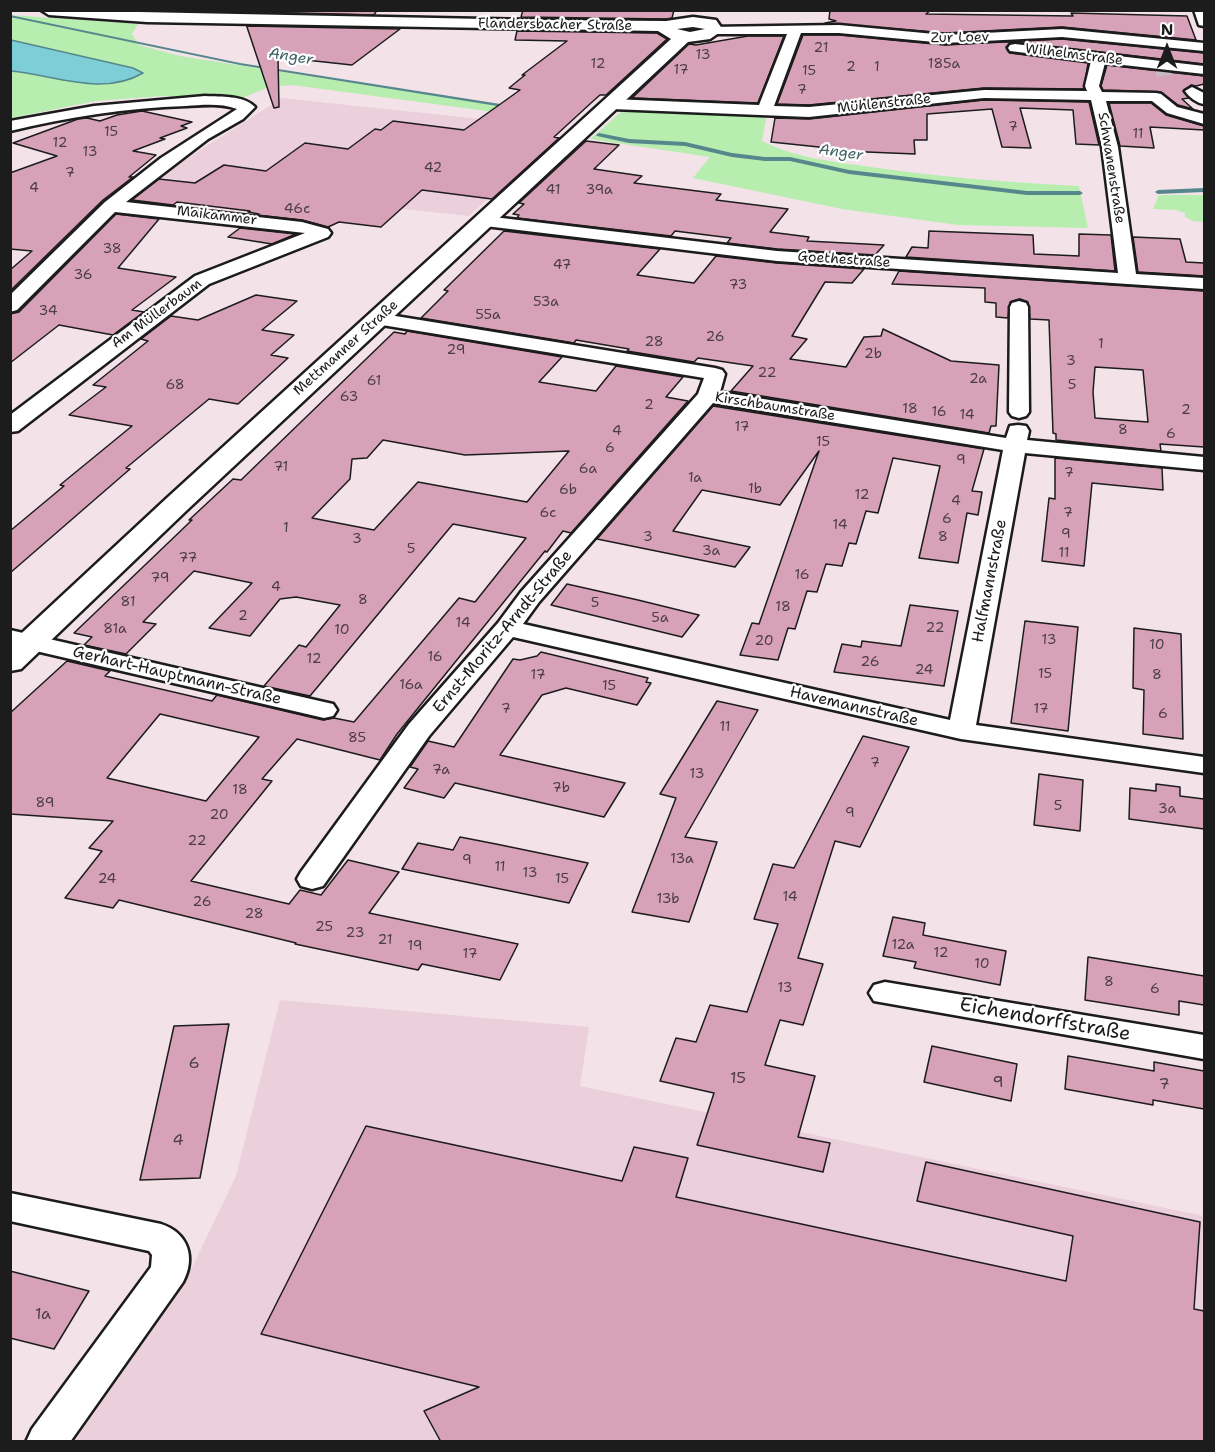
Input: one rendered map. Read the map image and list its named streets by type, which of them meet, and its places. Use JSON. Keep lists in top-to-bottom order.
{
  "streets": {
    "main road": ["Flandersbacher Straße", "Mettmanner Straße"],
    "street": [
      "Zur Loev",
      "Wilhelmstraße",
      "Mühlenstraße",
      "Schwanenstraße",
      "Maikammer",
      "Goethestraße",
      "Am Müllerbaum",
      "Kirschbaumstraße",
      "Halfmannstraße",
      "Ernst-Moritz-Arndt-Straße",
      "Gerhart-Hauptmann-Straße",
      "Havemannstraße",
      "Eichendorffstraße"
    ]
  },
  "crossings": [
    ["Zur Loev", "Wilhelmstraße"],
    ["Wilhelmstraße", "Schwanenstraße"],
    ["Mühlenstraße", "Schwanenstraße"],
    ["Mühlenstraße", "Mettmanner Straße"],
    ["Schwanenstraße", "Goethestraße"],
    ["Maikammer", "Am Müllerbaum"],
    ["Goethestraße", "Mettmanner Straße"],
    ["Mettmanner Straße", "Kirschbaumstraße"],
    ["Mettmanner Straße", "Gerhart-Hauptmann-Straße"],
    ["Kirschbaumstraße", "Halfmannstraße"],
    ["Kirschbaumstraße", "Ernst-Moritz-Arndt-Straße"],
    ["Halfmannstraße", "Havemannstraße"],
    ["Ernst-Moritz-Arndt-Straße", "Havemannstraße"]
  ],
  "water": ["Anger"],
  "house_numbers": [
    "21",
    "13",
    "12",
    "185a",
    "2",
    "1",
    "17",
    "15",
    "7",
    "7",
    "15",
    "11",
    "12",
    "13",
    "42",
    "7",
    "4",
    "41",
    "39a",
    "46c",
    "38",
    "47",
    "36",
    "73",
    "53a",
    "34",
    "55a",
    "26",
    "28",
    "1",
    "29",
    "2b",
    "3",
    "22",
    "2a",
    "61",
    "68",
    "5",
    "63",
    "2",
    "18",
    "2",
    "16",
    "14",
    "17",
    "8",
    "4",
    "6",
    "15",
    "6",
    "9",
    "71",
    "6a",
    "7",
    "1a",
    "1b",
    "6b",
    "12",
    "4",
    "6c",
    "7",
    "6",
    "14",
    "1",
    "9",
    "3",
    "8",
    "3",
    "5",
    "3a",
    "11",
    "77",
    "16",
    "79",
    "4",
    "8",
    "81",
    "5",
    "18",
    "2",
    "5a",
    "14",
    "22",
    "81a",
    "10",
    "13",
    "20",
    "10",
    "16",
    "12",
    "26",
    "24",
    "15",
    "17",
    "8",
    "16a",
    "15",
    "7",
    "17",
    "6",
    "11",
    "85",
    "7",
    "7a",
    "13",
    "7b",
    "18",
    "89",
    "5",
    "3a",
    "9",
    "20",
    "22",
    "13a",
    "9",
    "11",
    "13",
    "24",
    "15",
    "14",
    "13b",
    "26",
    "28",
    "25",
    "23",
    "21",
    "12a",
    "19",
    "12",
    "17",
    "10",
    "8",
    "13",
    "6",
    "6",
    "15",
    "9",
    "7",
    "4",
    "1a"
  ],
  "north": "top"
}
